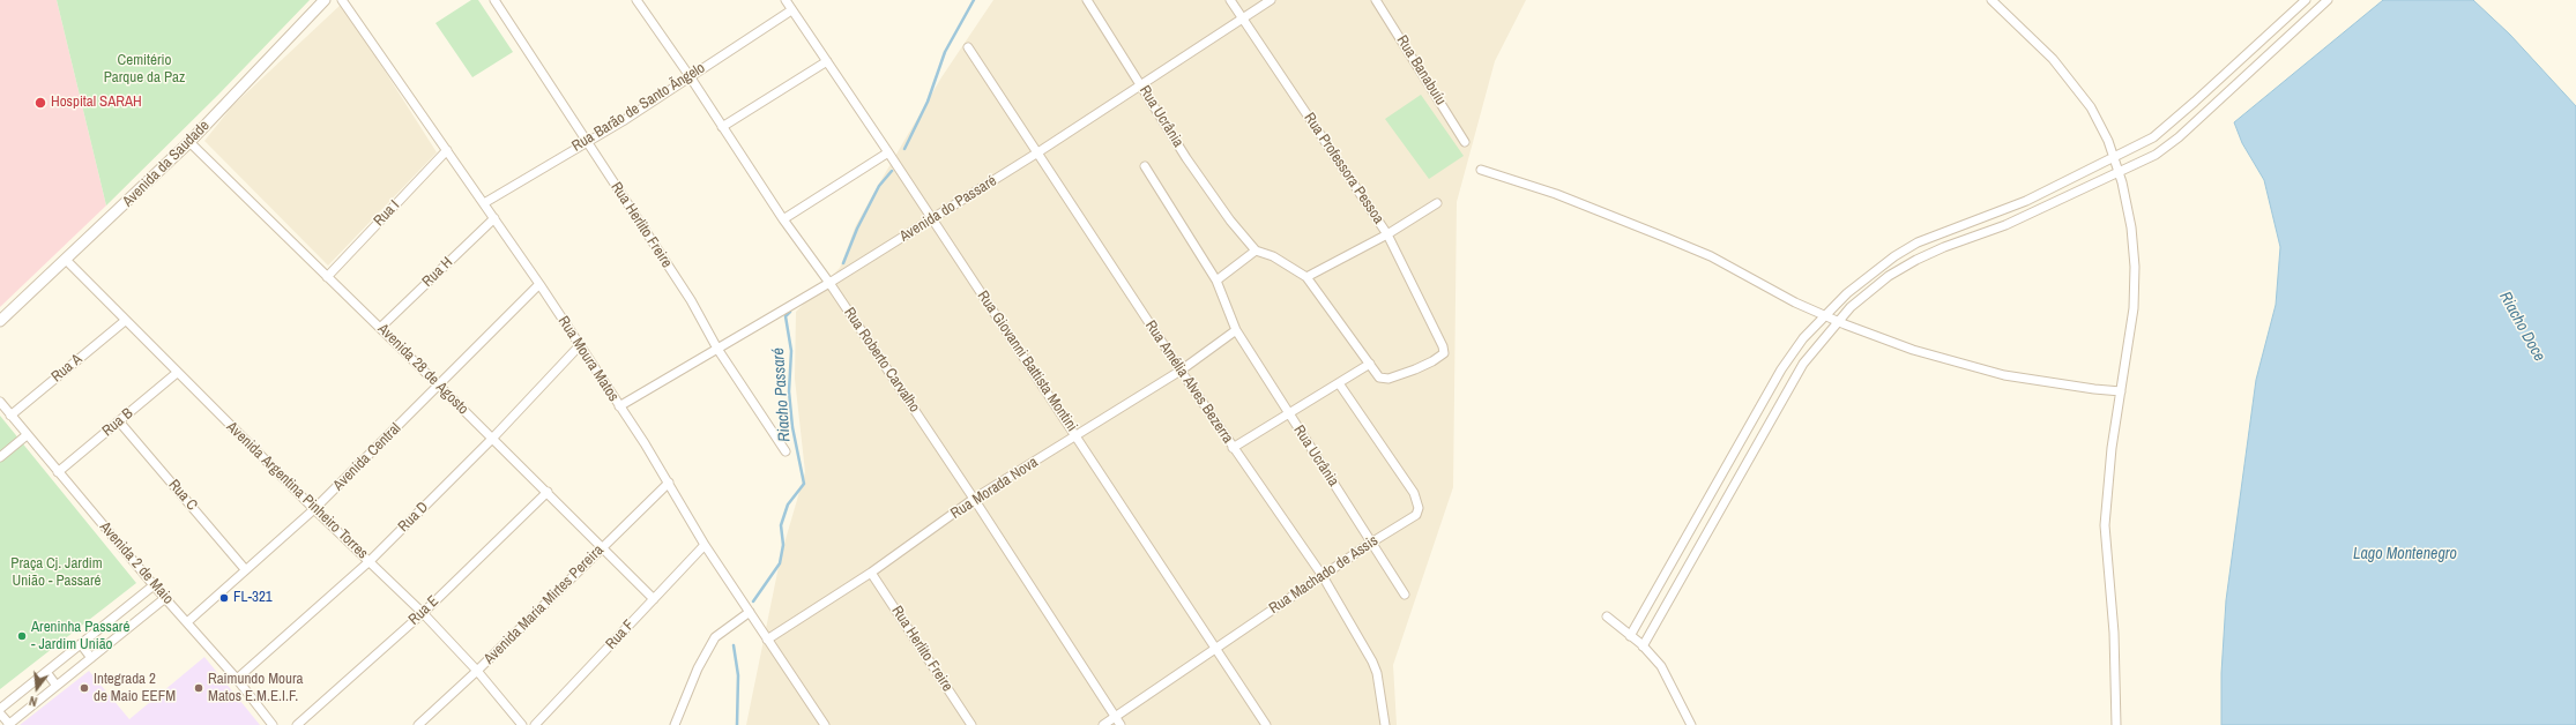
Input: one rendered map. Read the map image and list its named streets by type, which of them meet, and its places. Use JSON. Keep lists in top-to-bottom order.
{
  "streets": {
    "street": [
      "Rua Banabuíu",
      "Rua Barão de Santo Ãngelo",
      "Rua Ucrânia",
      "Avenida da Saudade",
      "Rua Professora Pessoa",
      "Avenida do Passaré",
      "Rua I",
      "Rua Herlito Freire",
      "Rua H",
      "Rua Moura Matos",
      "Rua Roberto Carvalho",
      "Rua Giovanni Battista Montini",
      "Rua A",
      "Avenida 28 de Agosto",
      "Rua Amélia Alves Bezerra",
      "Rua B",
      "Avenida Central",
      "Rua Morada Nova",
      "Avenida Argentina Pinheiro Torres",
      "Rua C",
      "Rua D",
      "Avenida 2 de Maio",
      "Rua Machado de Assis",
      "Avenida Maria Mirtes Pereira",
      "Rua E",
      "Rua F"
    ]
  },
  "crossings": [
    ["Rua Barão de Santo Ãngelo", "Rua Herlito Freire"],
    ["Rua Barão de Santo Ãngelo", "Rua Moura Matos"],
    ["Rua Barão de Santo Ãngelo", "Rua Roberto Carvalho"],
    ["Rua Barão de Santo Ãngelo", "Rua Giovanni Battista Montini"],
    ["Rua Ucrânia", "Avenida do Passaré"],
    ["Rua Ucrânia", "Rua Morada Nova"],
    ["Rua Ucrânia", "Rua Machado de Assis"],
    ["Avenida da Saudade", "Avenida 28 de Agosto"],
    ["Avenida da Saudade", "Avenida Argentina Pinheiro Torres"],
    ["Rua Professora Pessoa", "Avenida do Passaré"],
    ["Avenida do Passaré", "Rua Herlito Freire"],
    ["Avenida do Passaré", "Rua Moura Matos"],
    ["Avenida do Passaré", "Rua Roberto Carvalho"],
    ["Avenida do Passaré", "Rua Giovanni Battista Montini"],
    ["Avenida do Passaré", "Rua Amélia Alves Bezerra"],
    ["Rua I", "Rua Moura Matos"],
    ["Rua I", "Avenida 28 de Agosto"],
    ["Rua Herlito Freire", "Rua Morada Nova"],
    ["Rua H", "Rua Moura Matos"],
    ["Rua H", "Avenida 28 de Agosto"],
    ["Rua Moura Matos", "Avenida Central"],
    ["Rua Moura Matos", "Rua Morada Nova"],
    ["Rua Moura Matos", "Rua D"],
    ["Rua Moura Matos", "Avenida Maria Mirtes Pereira"],
    ["Rua Moura Matos", "Rua F"],
    ["Rua Roberto Carvalho", "Rua Morada Nova"],
    ["Rua Roberto Carvalho", "Rua Machado de Assis"],
    ["Rua Giovanni Battista Montini", "Rua Morada Nova"],
    ["Rua Giovanni Battista Montini", "Rua Machado de Assis"],
    ["Rua A", "Avenida Argentina Pinheiro Torres"],
    ["Rua A", "Avenida 2 de Maio"],
    ["Avenida 28 de Agosto", "Avenida Central"],
    ["Avenida 28 de Agosto", "Rua D"],
    ["Avenida 28 de Agosto", "Avenida Maria Mirtes Pereira"],
    ["Avenida 28 de Agosto", "Rua E"],
    ["Avenida 28 de Agosto", "Rua F"],
    ["Rua Amélia Alves Bezerra", "Rua Morada Nova"],
    ["Rua Amélia Alves Bezerra", "Rua Machado de Assis"],
    ["Rua B", "Avenida Argentina Pinheiro Torres"],
    ["Rua B", "Rua C"],
    ["Rua B", "Avenida 2 de Maio"],
    ["Avenida Central", "Avenida Argentina Pinheiro Torres"],
    ["Avenida Central", "Rua C"],
    ["Avenida Central", "Avenida 2 de Maio"],
    ["Avenida Argentina Pinheiro Torres", "Rua D"],
    ["Avenida Argentina Pinheiro Torres", "Avenida Maria Mirtes Pereira"],
    ["Avenida Argentina Pinheiro Torres", "Rua E"],
    ["Rua D", "Avenida 2 de Maio"]
  ],
  "water": ["Riacho Doce", "Riacho Passaré", "Lago Montenegro"],
  "parks": ["Cemitério Parque da Paz", "Praça Cj. Jardim União - Passaré"],
  "places": [
    "Hospital SARAH",
    "FL-321",
    "Areninha Passaré - Jardim União",
    "Integrada 2 de Maio EEFM",
    "Raimundo Moura Matos E.M.E.I.F."
  ],
  "north": "bottom"
}
